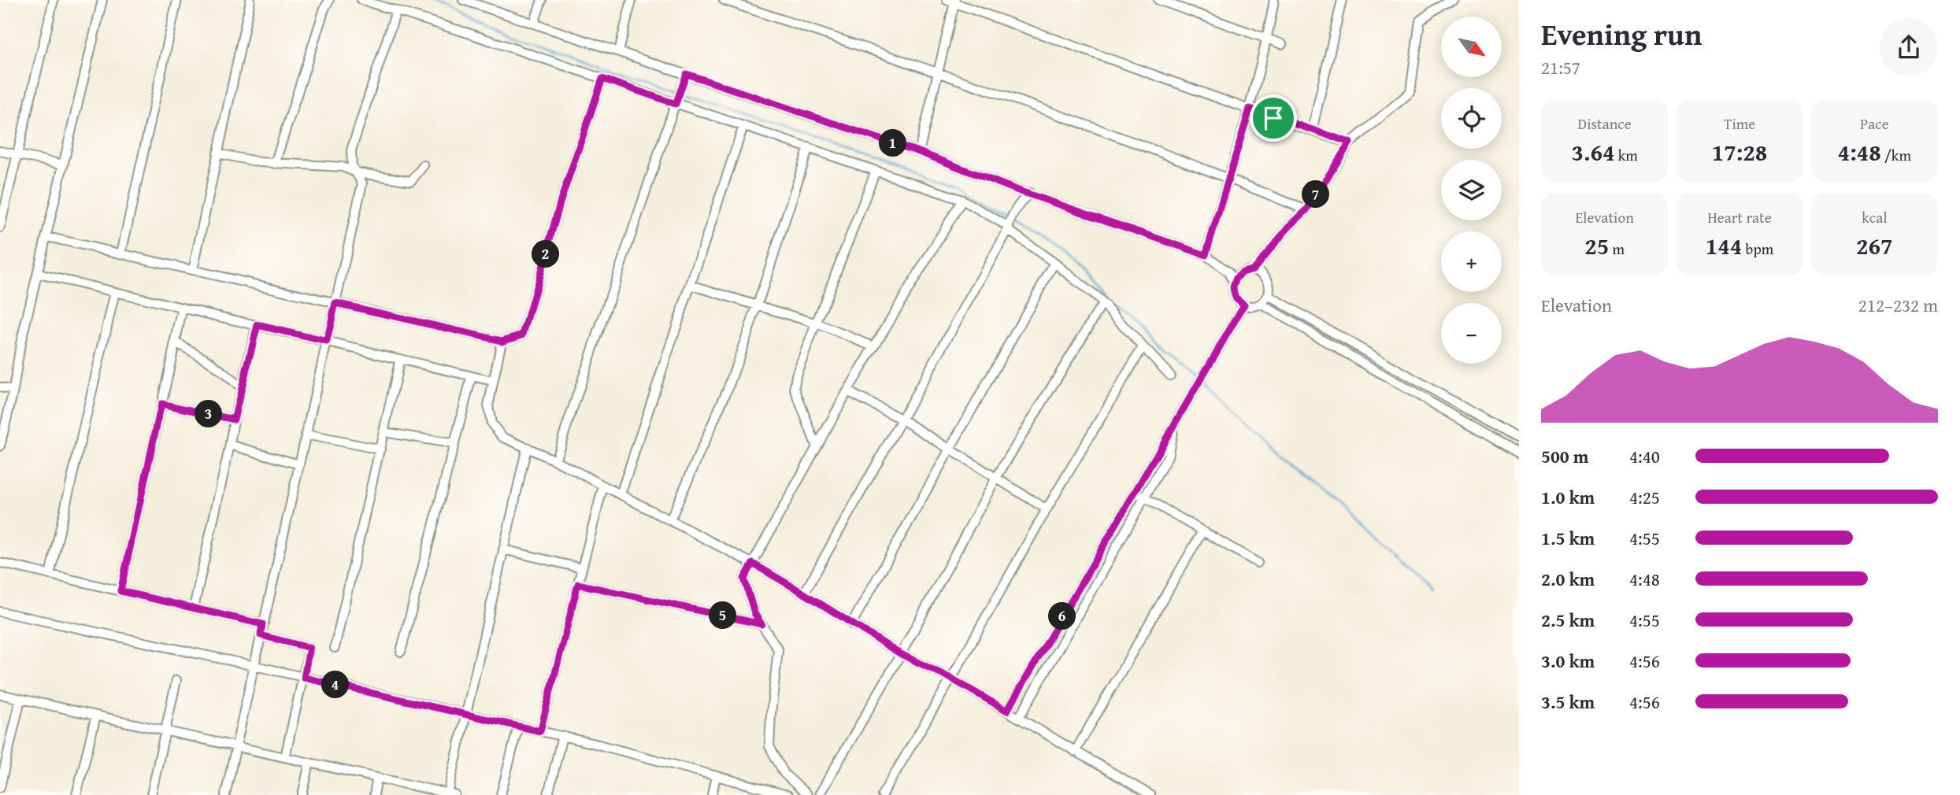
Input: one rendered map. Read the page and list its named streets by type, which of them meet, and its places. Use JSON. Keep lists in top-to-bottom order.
{
  "north": "bottom right",
  "page": {
    "heading": ["Evening run", "21:57"],
    "map_buttons": ["+", "−"],
    "stats": [
      ["Distance", "3.64 km"],
      ["Time", "17:28"],
      ["Pace", "4:48 /km"],
      ["Elevation", "25 m"],
      ["Heart rate", "144 bpm"],
      ["kcal", "267"]
    ],
    "pins": [
      "1",
      "7",
      "2",
      "3",
      "5",
      "6",
      "4"
    ],
    "chart": ["Elevation", "212–232 m"],
    "list": [
      {
        "name": "500 m",
        "note": "4:40"
      },
      {
        "name": "1.0 km",
        "note": "4:25"
      },
      {
        "name": "1.5 km",
        "note": "4:55"
      },
      {
        "name": "2.0 km",
        "note": "4:48"
      },
      {
        "name": "2.5 km",
        "note": "4:55"
      },
      {
        "name": "3.0 km",
        "note": "4:56"
      },
      {
        "name": "3.5 km",
        "note": "4:56"
      }
    ]
  }
}
